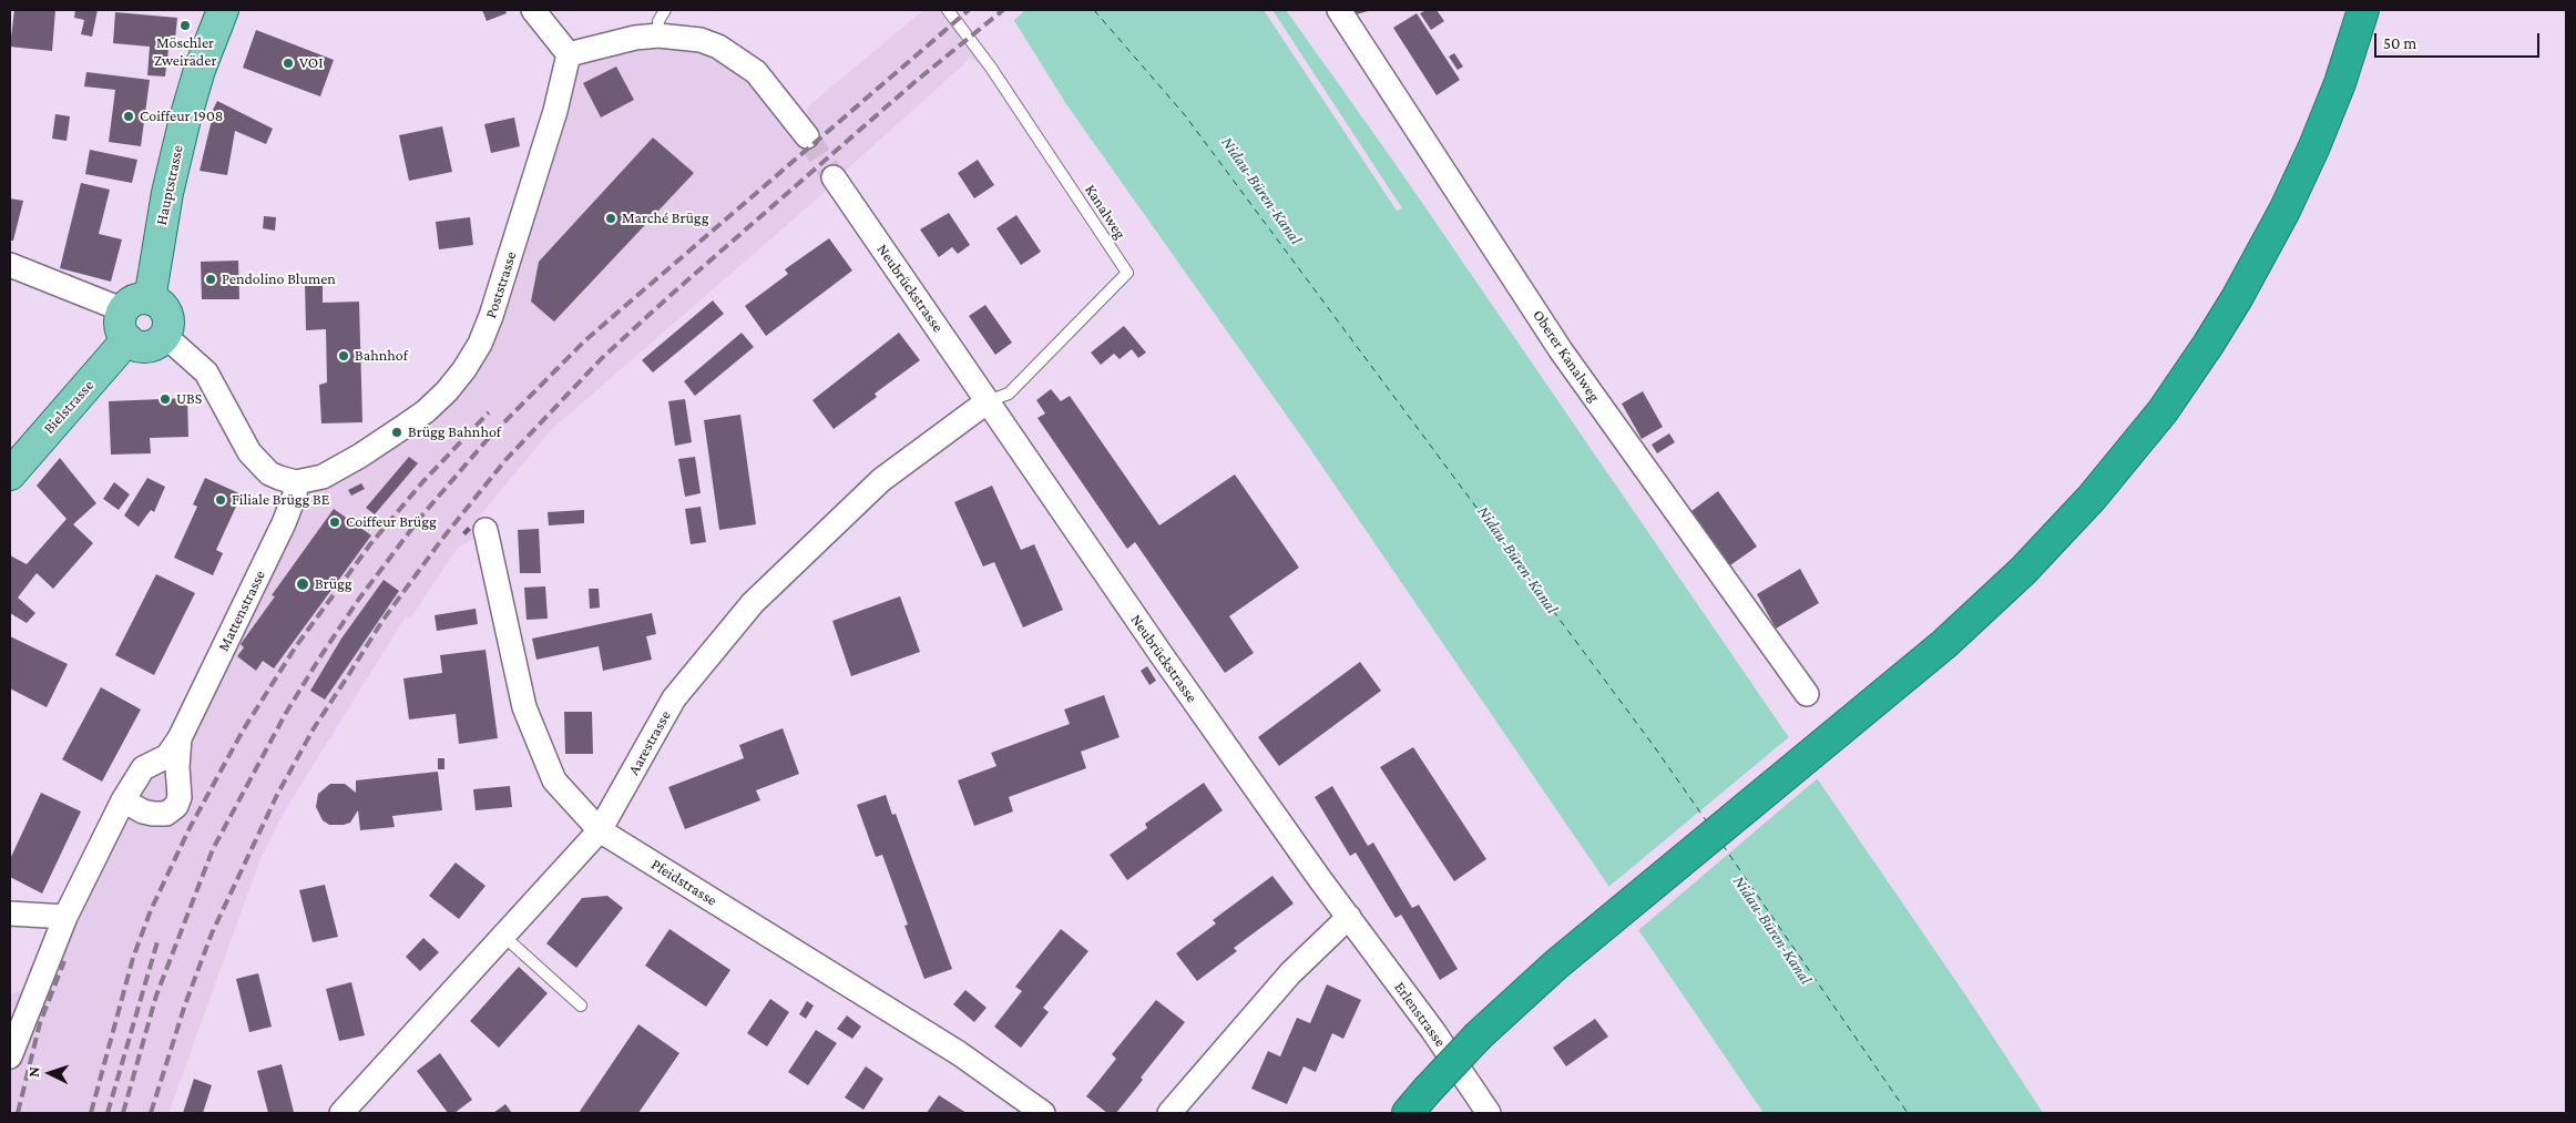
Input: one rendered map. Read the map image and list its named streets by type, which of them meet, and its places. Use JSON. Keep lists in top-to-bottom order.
{
  "streets": {
    "main road": ["Hauptstrasse", "Bielstrasse"],
    "street": [
      "Poststrasse",
      "Neubrückstrasse",
      "Oberer Kanalweg",
      "Mattenstrasse",
      "Aarestrasse",
      "Pfeidstrasse",
      "Erlenstrasse"
    ],
    "lane": ["Kanalweg"]
  },
  "crossings": [
    ["Hauptstrasse", "Bielstrasse"],
    ["Kanalweg", "Neubrückstrasse"],
    ["Kanalweg", "Aarestrasse"],
    ["Poststrasse", "Mattenstrasse"],
    ["Neubrückstrasse", "Aarestrasse"],
    ["Neubrückstrasse", "Erlenstrasse"],
    ["Aarestrasse", "Pfeidstrasse"]
  ],
  "water": ["Nidau-Büren-Kanal"],
  "places": [
    "Möschler Zweiräder",
    "VOI",
    "Coiffeur 1908",
    "Marché Brügg",
    "Pendolino Blumen",
    "Bahnhof",
    "UBS",
    "Brügg Bahnhof",
    "Filiale Brügg BE",
    "Coiffeur Brügg",
    "Brügg"
  ],
  "scale_bar": "50 m",
  "north": "left"
}
